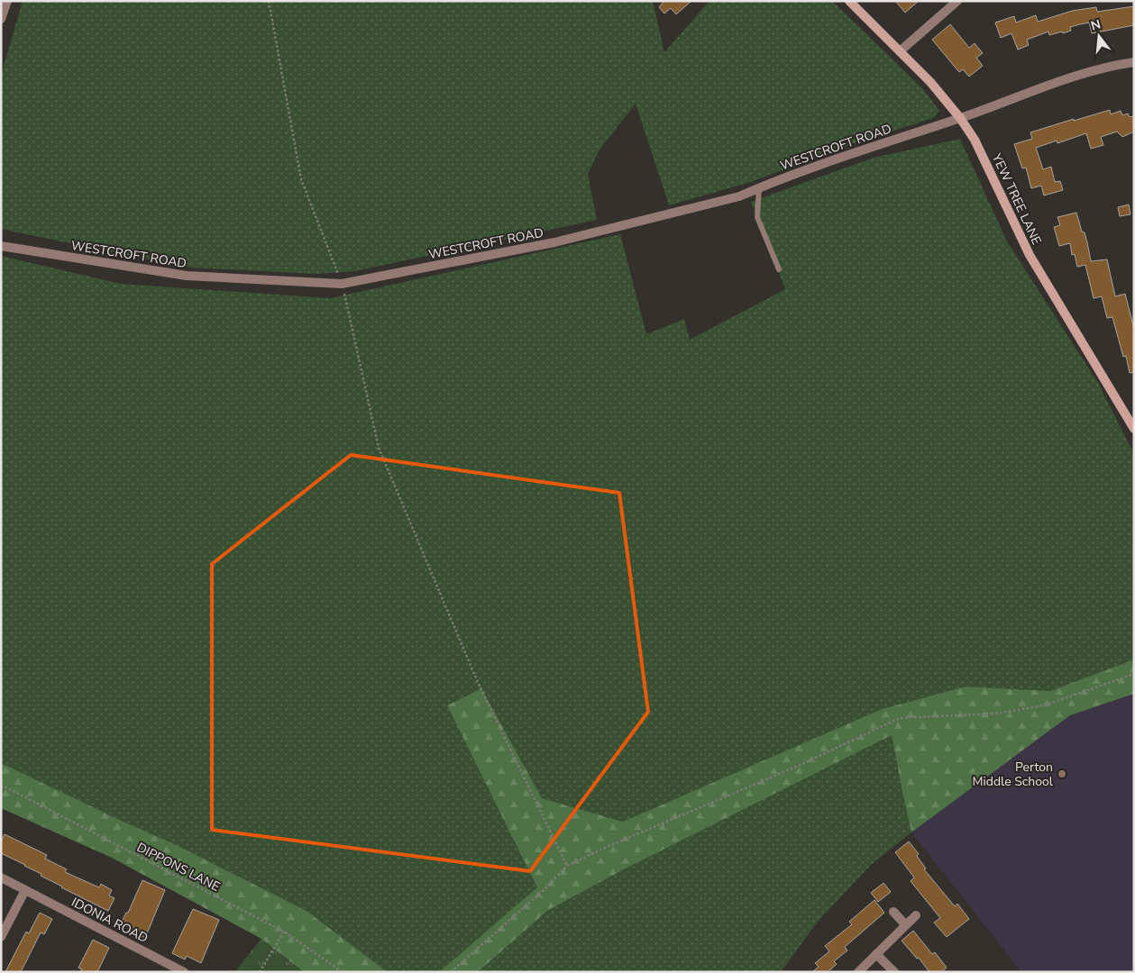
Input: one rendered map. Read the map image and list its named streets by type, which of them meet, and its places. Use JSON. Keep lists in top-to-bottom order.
{
  "streets": {
    "street": ["WESTCROFT ROAD", "YEW TREE LANE", "IDONIA ROAD"],
    "path": ["DIPPONS LANE"]
  },
  "crossings": [
    ["WESTCROFT ROAD", "YEW TREE LANE"]
  ],
  "places": ["Perton Middle School"],
  "north": "top"
}
